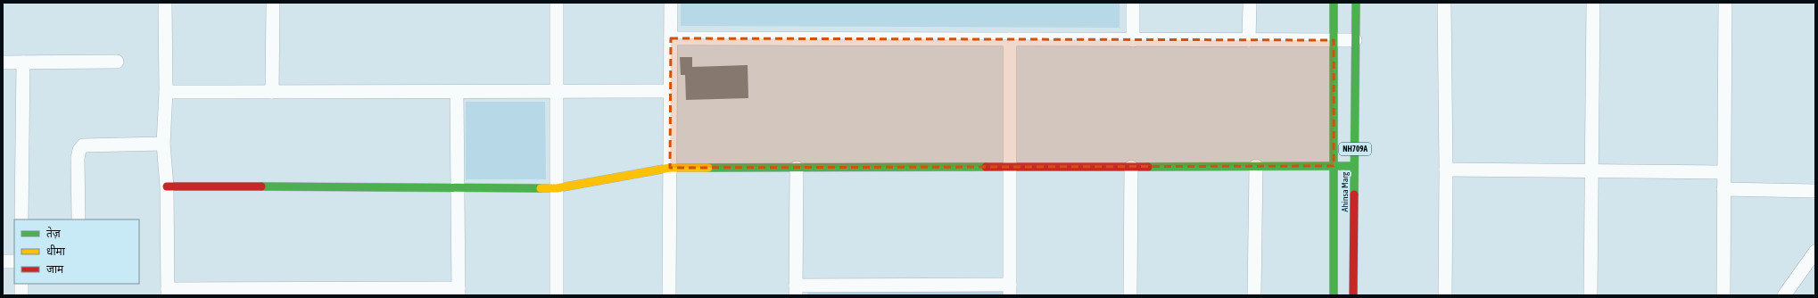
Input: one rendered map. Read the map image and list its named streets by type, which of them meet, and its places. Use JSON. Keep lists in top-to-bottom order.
{
  "streets": {
    "main road": ["NH709A", "Ahinsa Marg"]
  },
  "legend": ["तेज़", "धीमा", "जाम"]
}
